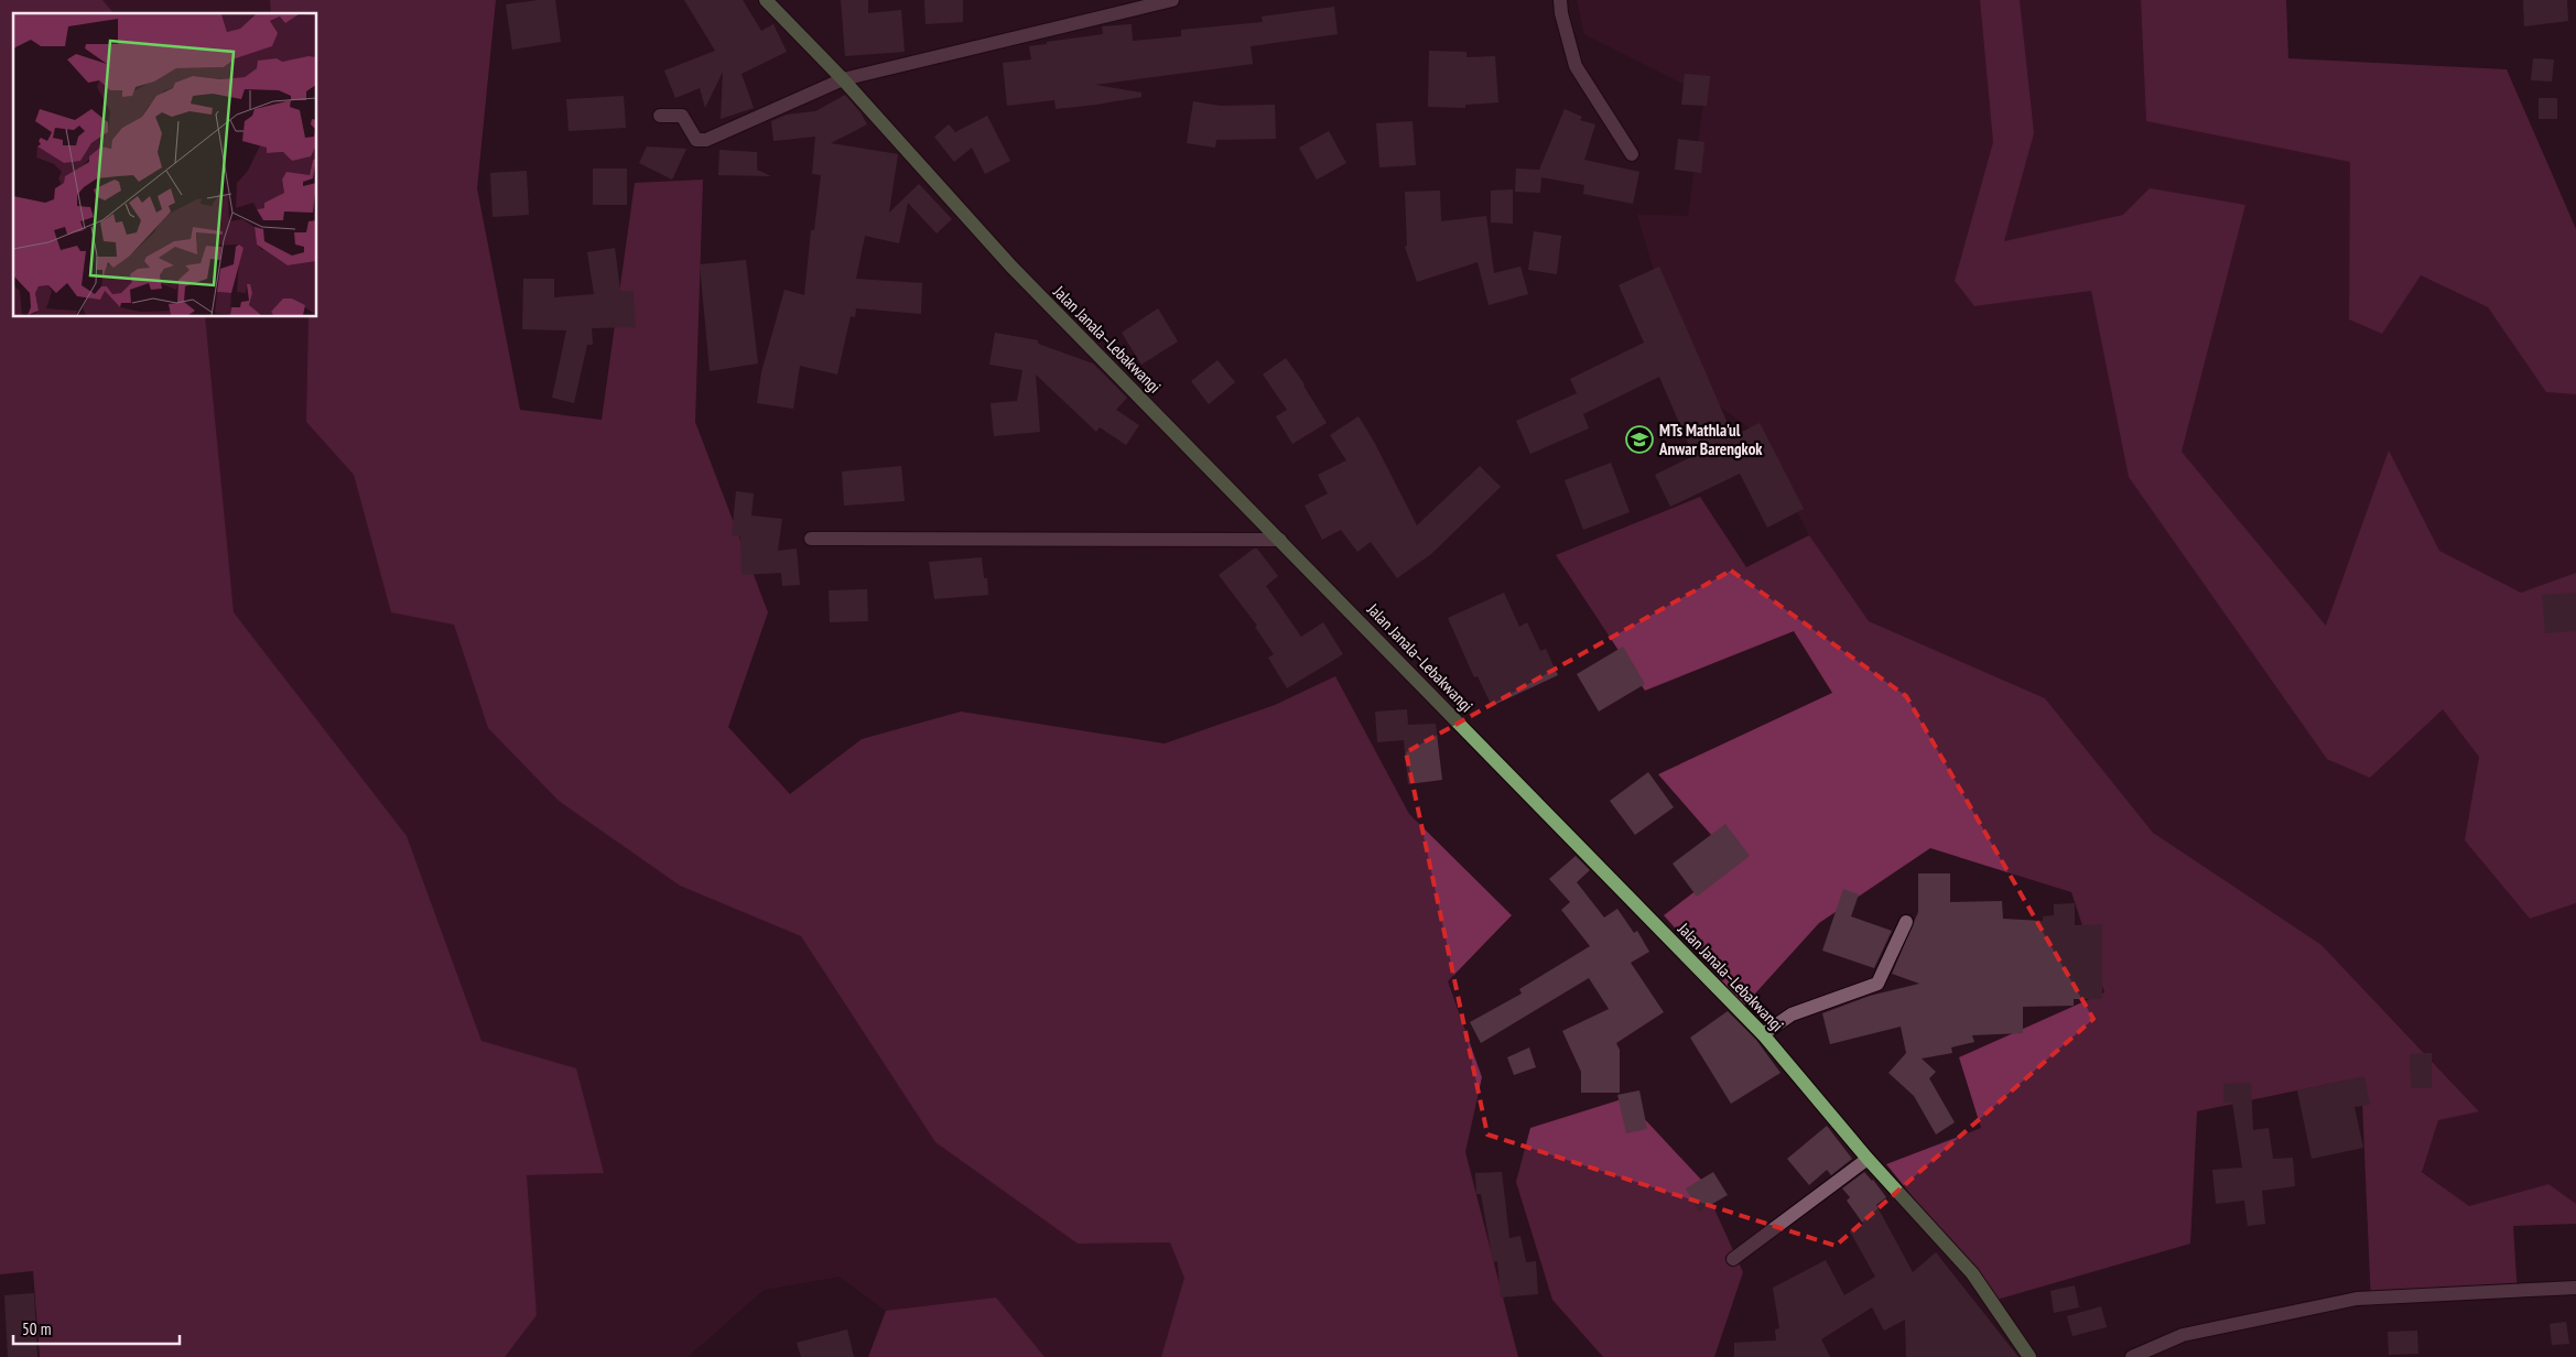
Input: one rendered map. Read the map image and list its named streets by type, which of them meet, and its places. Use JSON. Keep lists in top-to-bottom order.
{
  "streets": {
    "main road": ["Jalan Janala–Lebakwangi"]
  },
  "places": {
    "school or university": ["MTs Mathla'ul Anwar Barengkok"]
  },
  "scale_bar": "50 m"
}
